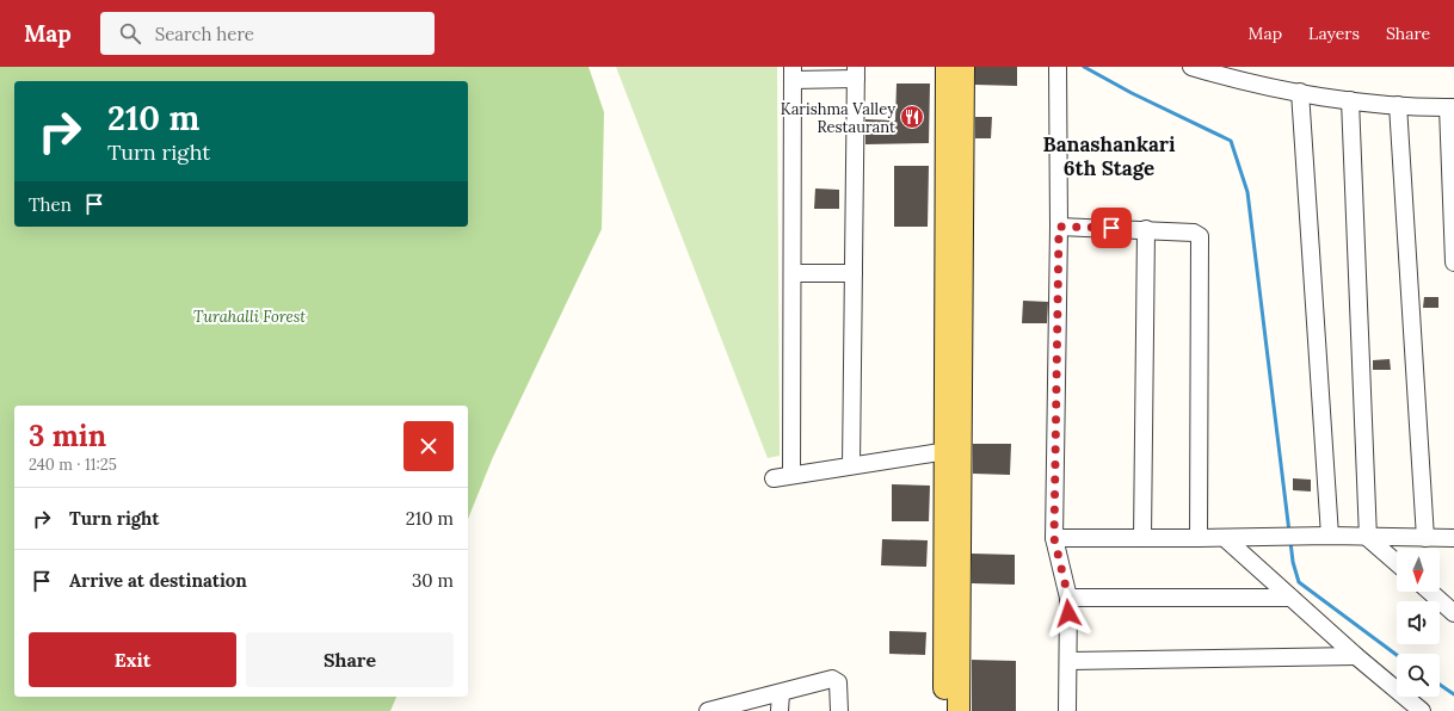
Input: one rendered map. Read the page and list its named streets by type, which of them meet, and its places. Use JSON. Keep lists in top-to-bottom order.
{
  "districts": ["Banashankari 6th Stage"],
  "parks": ["Turahalli Forest"],
  "places": {
    "restaurant": ["Karishma Valley Restaurant"]
  },
  "north": "bottom",
  "page": {
    "header": "Map",
    "search": "Search here",
    "nav": ["Map", "Layers", "Share"],
    "turn": ["210 m", "Turn right"],
    "then": "Then",
    "heading": ["3 min", "240 m · 11:25"],
    "list": [
      {
        "name": "Turn right",
        "value": "210 m"
      },
      {
        "name": "Arrive at destination",
        "value": "30 m"
      }
    ],
    "buttons": ["Exit", "Share"]
  }
}
